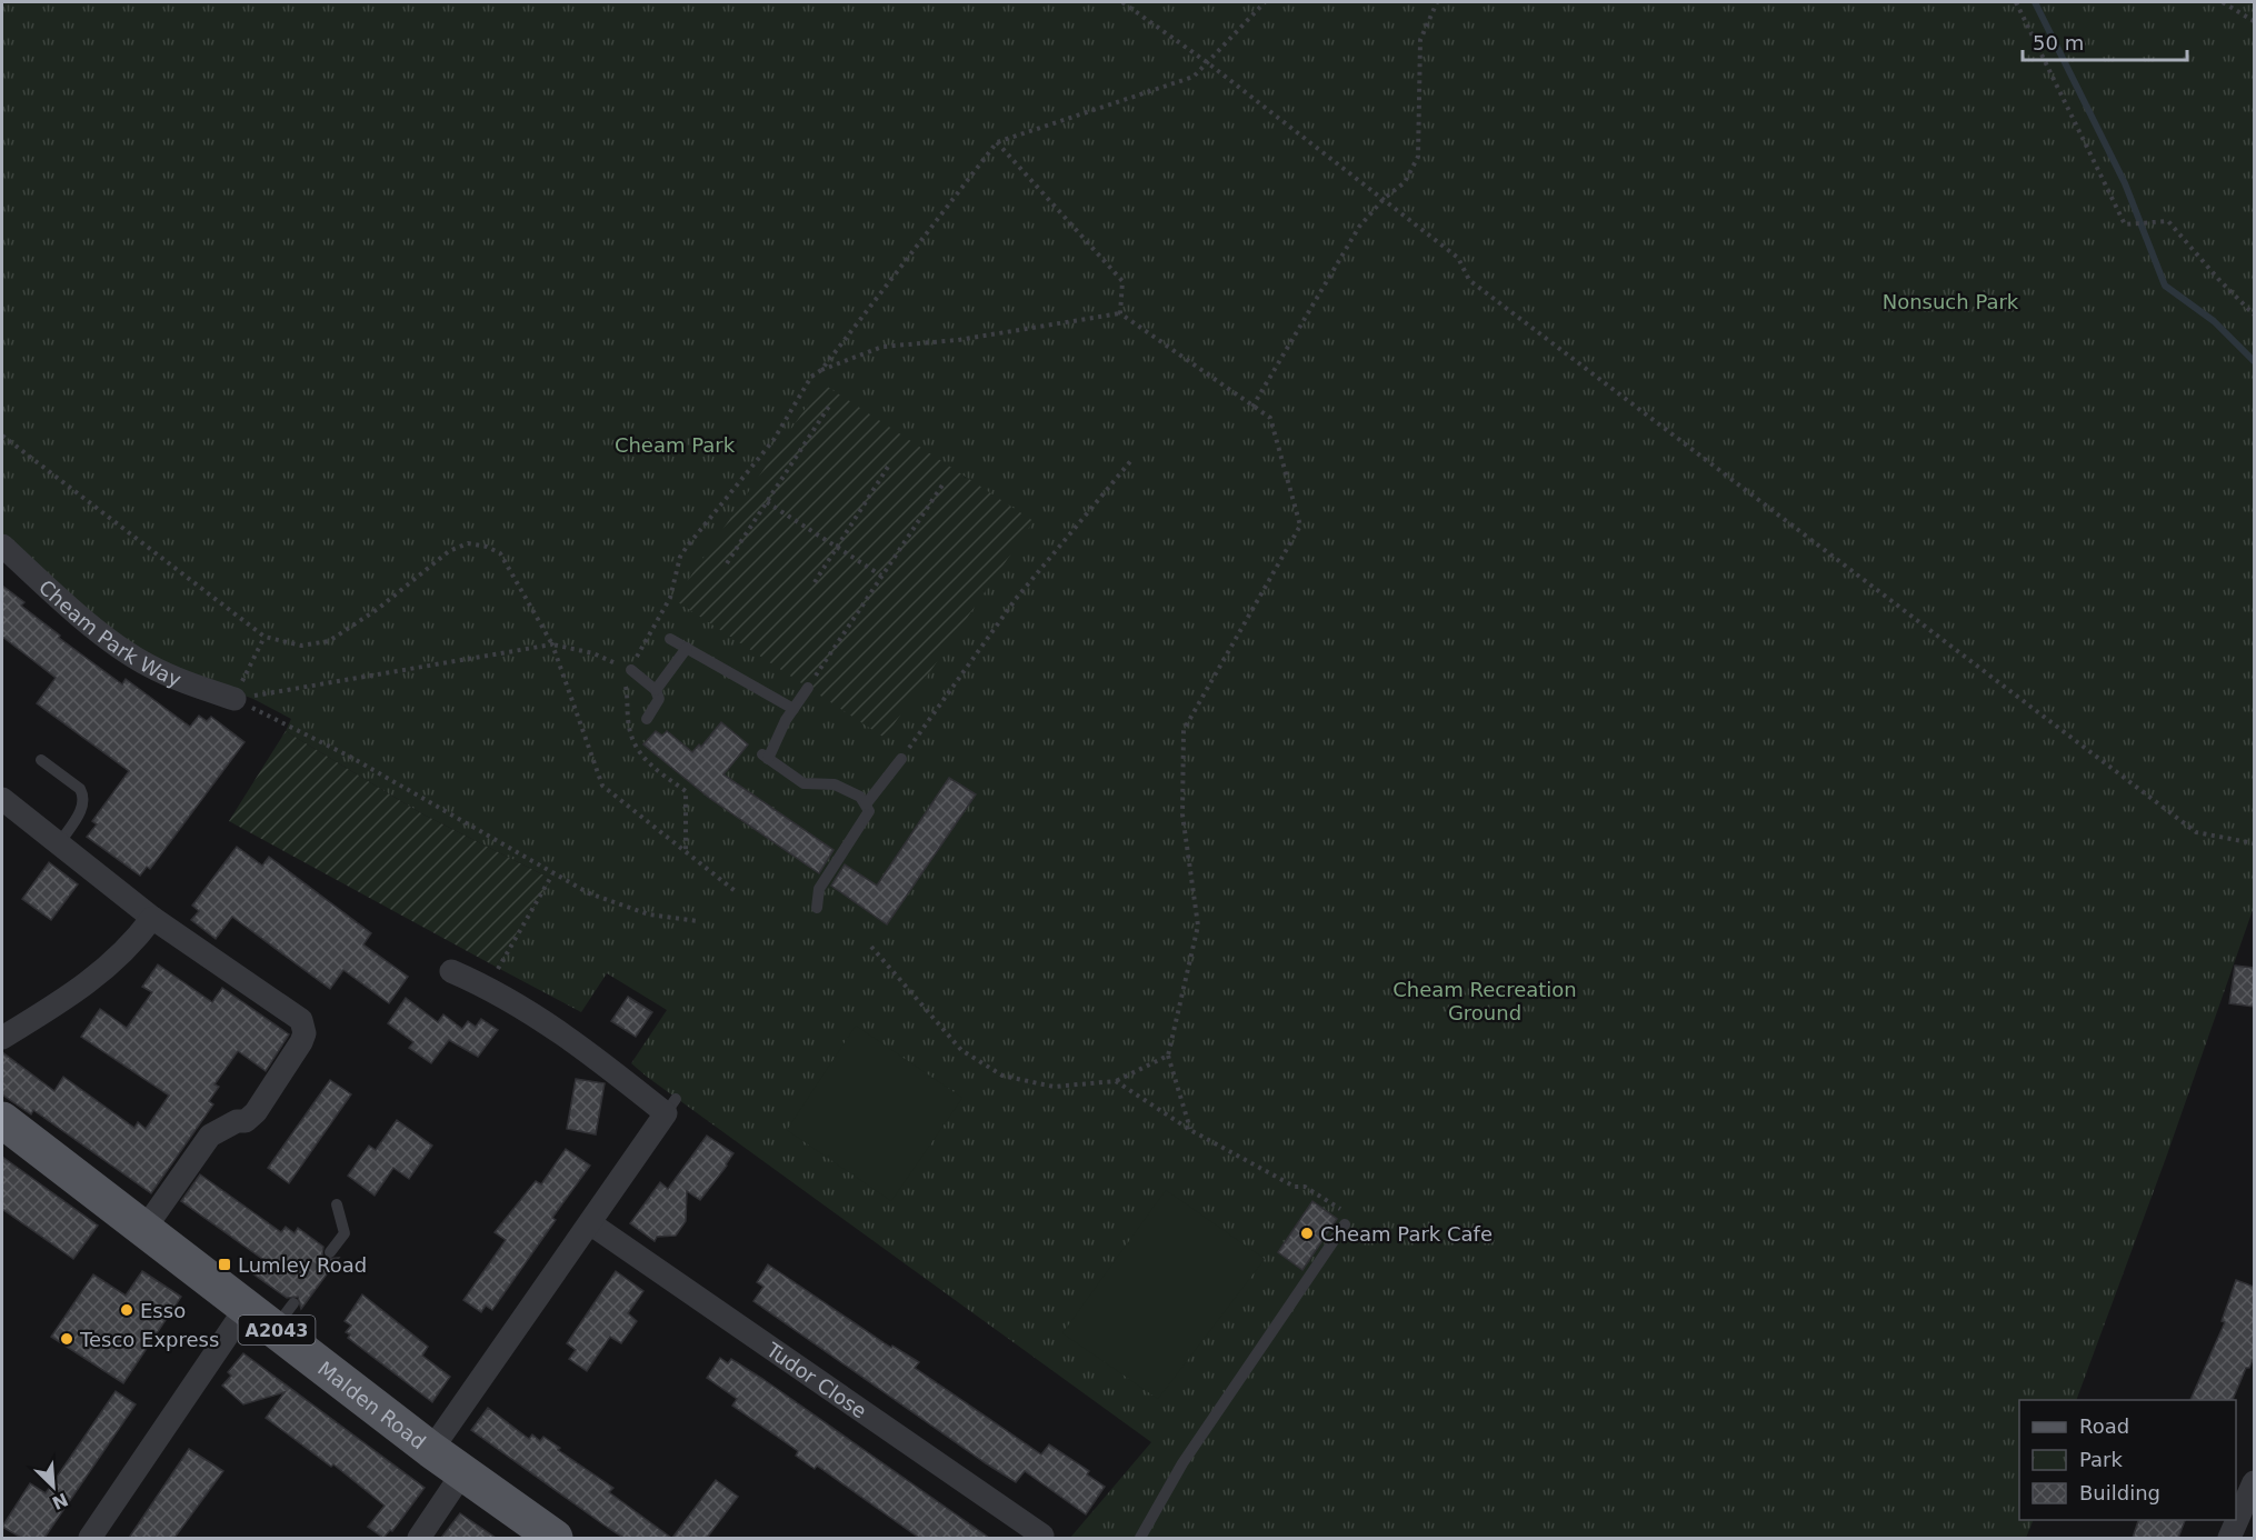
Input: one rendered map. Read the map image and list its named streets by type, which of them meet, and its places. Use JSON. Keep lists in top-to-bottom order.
{
  "streets": {
    "main road": ["A2043", "Malden Road"],
    "street": ["Cheam Park Way", "Tudor Close"]
  },
  "parks": ["Nonsuch Park", "Cheam Park", "Cheam Recreation Ground"],
  "places": {
    "other": ["Cheam Park Cafe", "Esso", "Tesco Express"],
    "transit": ["Lumley Road"]
  },
  "legend": ["Road", "Park", "Building"],
  "scale_bar": "50 m",
  "north": "bottom right"
}
